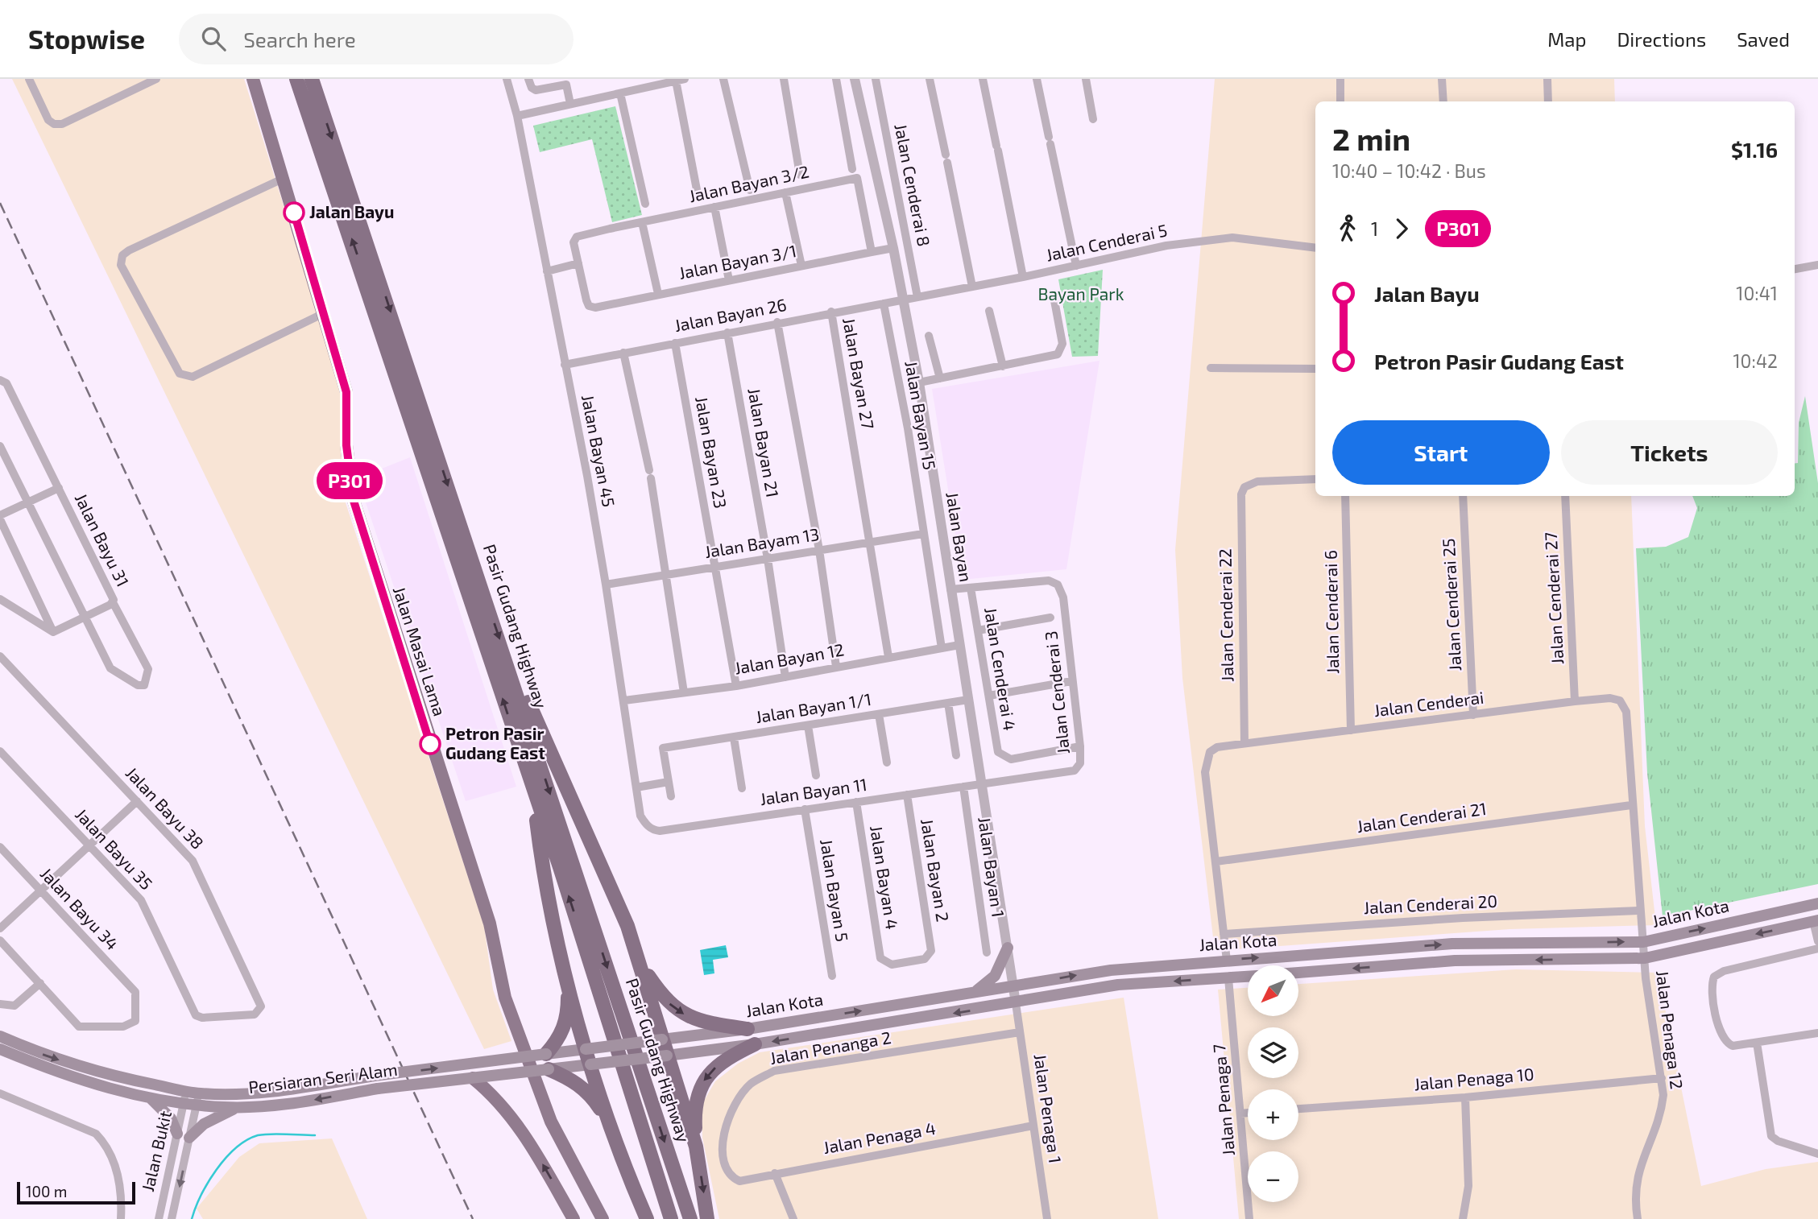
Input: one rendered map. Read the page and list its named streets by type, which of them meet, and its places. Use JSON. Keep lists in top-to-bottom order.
{
  "streets": {
    "highway": ["Pasir Gudang Highway"],
    "main road": ["Jalan Masai Lama", "Jalan Kota", "Persiaran Seri Alam"],
    "street": [
      "Jalan Bayan 3/2",
      "Jalan Cenderai 8",
      "Jalan Cenderai 5",
      "Jalan Bayan 3/1",
      "Jalan Bayan 26",
      "Jalan Bayan 27",
      "Jalan Bayan 15",
      "Jalan Bayan 21",
      "Jalan Bayan 45",
      "Jalan Bayan 23",
      "Jalan Bayan",
      "Jalan Bayu 31",
      "Jalan Bayam 13",
      "Jalan Cenderai 27",
      "Jalan Cenderai 25",
      "Jalan Cenderai 6",
      "Jalan Cenderai 22",
      "Jalan Bayan 12",
      "Jalan Cenderai 4",
      "Jalan Cenderai 3",
      "Jalan Cenderai",
      "Jalan Bayan 1/1",
      "Jalan Bayan 11",
      "Jalan Bayu 38",
      "Jalan Cenderai 21",
      "Jalan Bayu 35",
      "Jalan Bayan 1",
      "Jalan Bayan 2",
      "Jalan Bayan 4",
      "Jalan Bayan 5",
      "Jalan Cenderai 20",
      "Jalan Bayu 34",
      "Jalan Penaga 12",
      "Jalan Penanga 2",
      "Jalan Penaga 10",
      "Jalan Penaga 7",
      "Jalan Penaga 1",
      "Jalan Penaga 4",
      "Jalan Bukit"
    ]
  },
  "crossings": [
    ["Jalan Bayan 3/2", "Jalan Bayan 3/1"],
    ["Jalan Cenderai 8", "Jalan Cenderai 5"],
    ["Jalan Cenderai 5", "Jalan Bayan 26"],
    ["Jalan Cenderai 5", "Jalan Bayan"],
    ["Jalan Bayan 3/1", "Jalan Bayan"],
    ["Jalan Bayan 26", "Jalan Bayan 27"],
    ["Jalan Bayan 26", "Jalan Bayan 15"],
    ["Jalan Bayan 26", "Jalan Bayan 21"],
    ["Jalan Bayan 26", "Jalan Bayan 45"],
    ["Jalan Bayan 26", "Jalan Bayan 23"],
    ["Jalan Bayan 26", "Jalan Bayan"],
    ["Jalan Bayan 27", "Jalan Bayam 13"],
    ["Jalan Bayan 27", "Jalan Bayan 12"],
    ["Jalan Bayan 15", "Jalan Bayam 13"],
    ["Jalan Bayan 15", "Jalan Bayan 12"],
    ["Jalan Bayan 21", "Jalan Bayam 13"],
    ["Jalan Bayan 21", "Jalan Bayan 12"],
    ["Jalan Bayan 45", "Jalan Bayam 13"],
    ["Jalan Bayan 45", "Jalan Bayan 12"],
    ["Jalan Bayan 45", "Jalan Bayan 11"],
    ["Jalan Bayan 23", "Jalan Bayam 13"],
    ["Jalan Bayan 23", "Jalan Bayan 12"],
    ["Jalan Bayan", "Jalan Bayan 12"],
    ["Jalan Bayan", "Jalan Cenderai 3"],
    ["Jalan Bayan", "Jalan Bayan 1/1"],
    ["Jalan Bayan", "Jalan Bayan 11"],
    ["Jalan Bayan", "Jalan Kota"],
    ["Jalan Bayan", "Jalan Penaga 1"],
    ["Jalan Cenderai 27", "Jalan Cenderai"],
    ["Jalan Cenderai 25", "Jalan Cenderai"],
    ["Jalan Cenderai 6", "Jalan Cenderai"],
    ["Jalan Cenderai 22", "Jalan Cenderai"],
    ["Jalan Cenderai 4", "Jalan Cenderai 3"],
    ["Jalan Cenderai 3", "Jalan Bayan 11"],
    ["Jalan Cenderai", "Jalan Cenderai 21"],
    ["Jalan Cenderai", "Jalan Cenderai 20"],
    ["Jalan Cenderai", "Jalan Kota"],
    ["Jalan Cenderai", "Jalan Penaga 12"],
    ["Jalan Bayan 11", "Jalan Bayan 1"],
    ["Jalan Bayan 11", "Jalan Bayan 2"],
    ["Jalan Bayan 11", "Jalan Bayan 4"],
    ["Jalan Bayan 11", "Jalan Bayan 5"],
    ["Jalan Bayu 38", "Jalan Bayu 35"],
    ["Jalan Bayan 2", "Jalan Bayan 4"],
    ["Jalan Kota", "Jalan Penaga 12"],
    ["Jalan Kota", "Persiaran Seri Alam"],
    ["Jalan Kota", "Jalan Penaga 7"],
    ["Jalan Kota", "Jalan Penaga 1"],
    ["Jalan Penaga 12", "Jalan Penaga 10"],
    ["Jalan Penanga 2", "Jalan Penaga 1"],
    ["Jalan Penanga 2", "Jalan Penaga 4"],
    ["Persiaran Seri Alam", "Jalan Bukit"],
    ["Jalan Penaga 1", "Jalan Penaga 4"]
  ],
  "parks": ["Bayan Park"],
  "places": ["Jalan Bayu", "Petron Pasir Gudang East"],
  "lines": ["bus line P301"],
  "scale_bar": "100 m",
  "north": "bottom left",
  "page": {
    "header": "Stopwise",
    "search": "Search here",
    "nav": ["Map", "Directions", "Saved"],
    "on_map": "P301",
    "heading": ["2 min", "10:40 – 10:42 · Bus", "$1.16"],
    "legs": ["1", "P301"],
    "list": [
      {
        "name": "Jalan Bayu",
        "value": "10:41"
      },
      {
        "name": "Petron Pasir Gudang East",
        "value": "10:42"
      }
    ],
    "buttons": ["Start", "Tickets"],
    "map_buttons": ["+", "−"],
    "scale": "100 m"
  }
}
